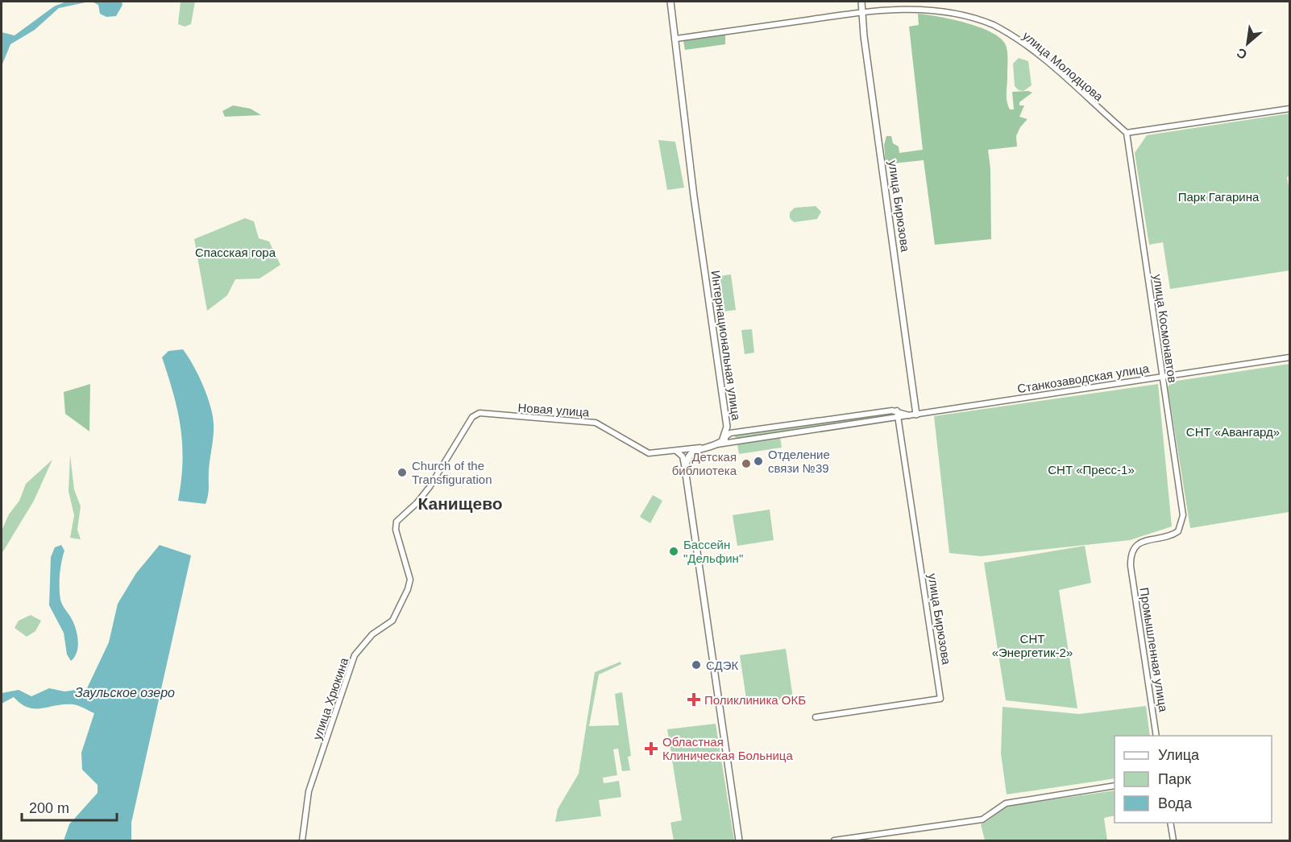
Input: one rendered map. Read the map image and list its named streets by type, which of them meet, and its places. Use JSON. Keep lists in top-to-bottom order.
{
  "streets": {
    "main road": ["улица Бирюзова", "Интернациональная улица"],
    "street": [
      "улица Молодцова",
      "улица Космонавтов",
      "Станкозаводская улица",
      "Новая улица",
      "Промышленная улица",
      "улица Хрюкина"
    ]
  },
  "crossings": [
    ["улица Молодцова", "улица Бирюзова"],
    ["улица Молодцова", "улица Космонавтов"],
    ["улица Молодцова", "Интернациональная улица"],
    ["улица Бирюзова", "Станкозаводская улица"],
    ["улица Космонавтов", "Станкозаводская улица"],
    ["улица Космонавтов", "Промышленная улица"],
    ["Интернациональная улица", "Станкозаводская улица"],
    ["Интернациональная улица", "Новая улица"],
    ["Новая улица", "улица Хрюкина"]
  ],
  "districts": ["Канищево"],
  "water": ["Заульское озеро"],
  "parks": [
    "Парк Гагарина",
    "Спасская гора",
    "СНТ «Авангард»",
    "СНТ «Пресс-1»",
    "СНТ «Энергетик-2»"
  ],
  "places": {
    "other": [
      "Отделение связи №39",
      "Детская библиотека",
      "Church of the Transfiguration",
      "Бассейн \"Дельфин\"",
      "СДЭК"
    ],
    "health": ["Поликлиника ОКБ", "Областная Клиническая Больница"]
  },
  "legend": ["Улица", "Парк", "Вода"],
  "scale_bar": "200 m",
  "north": "bottom left"
}
